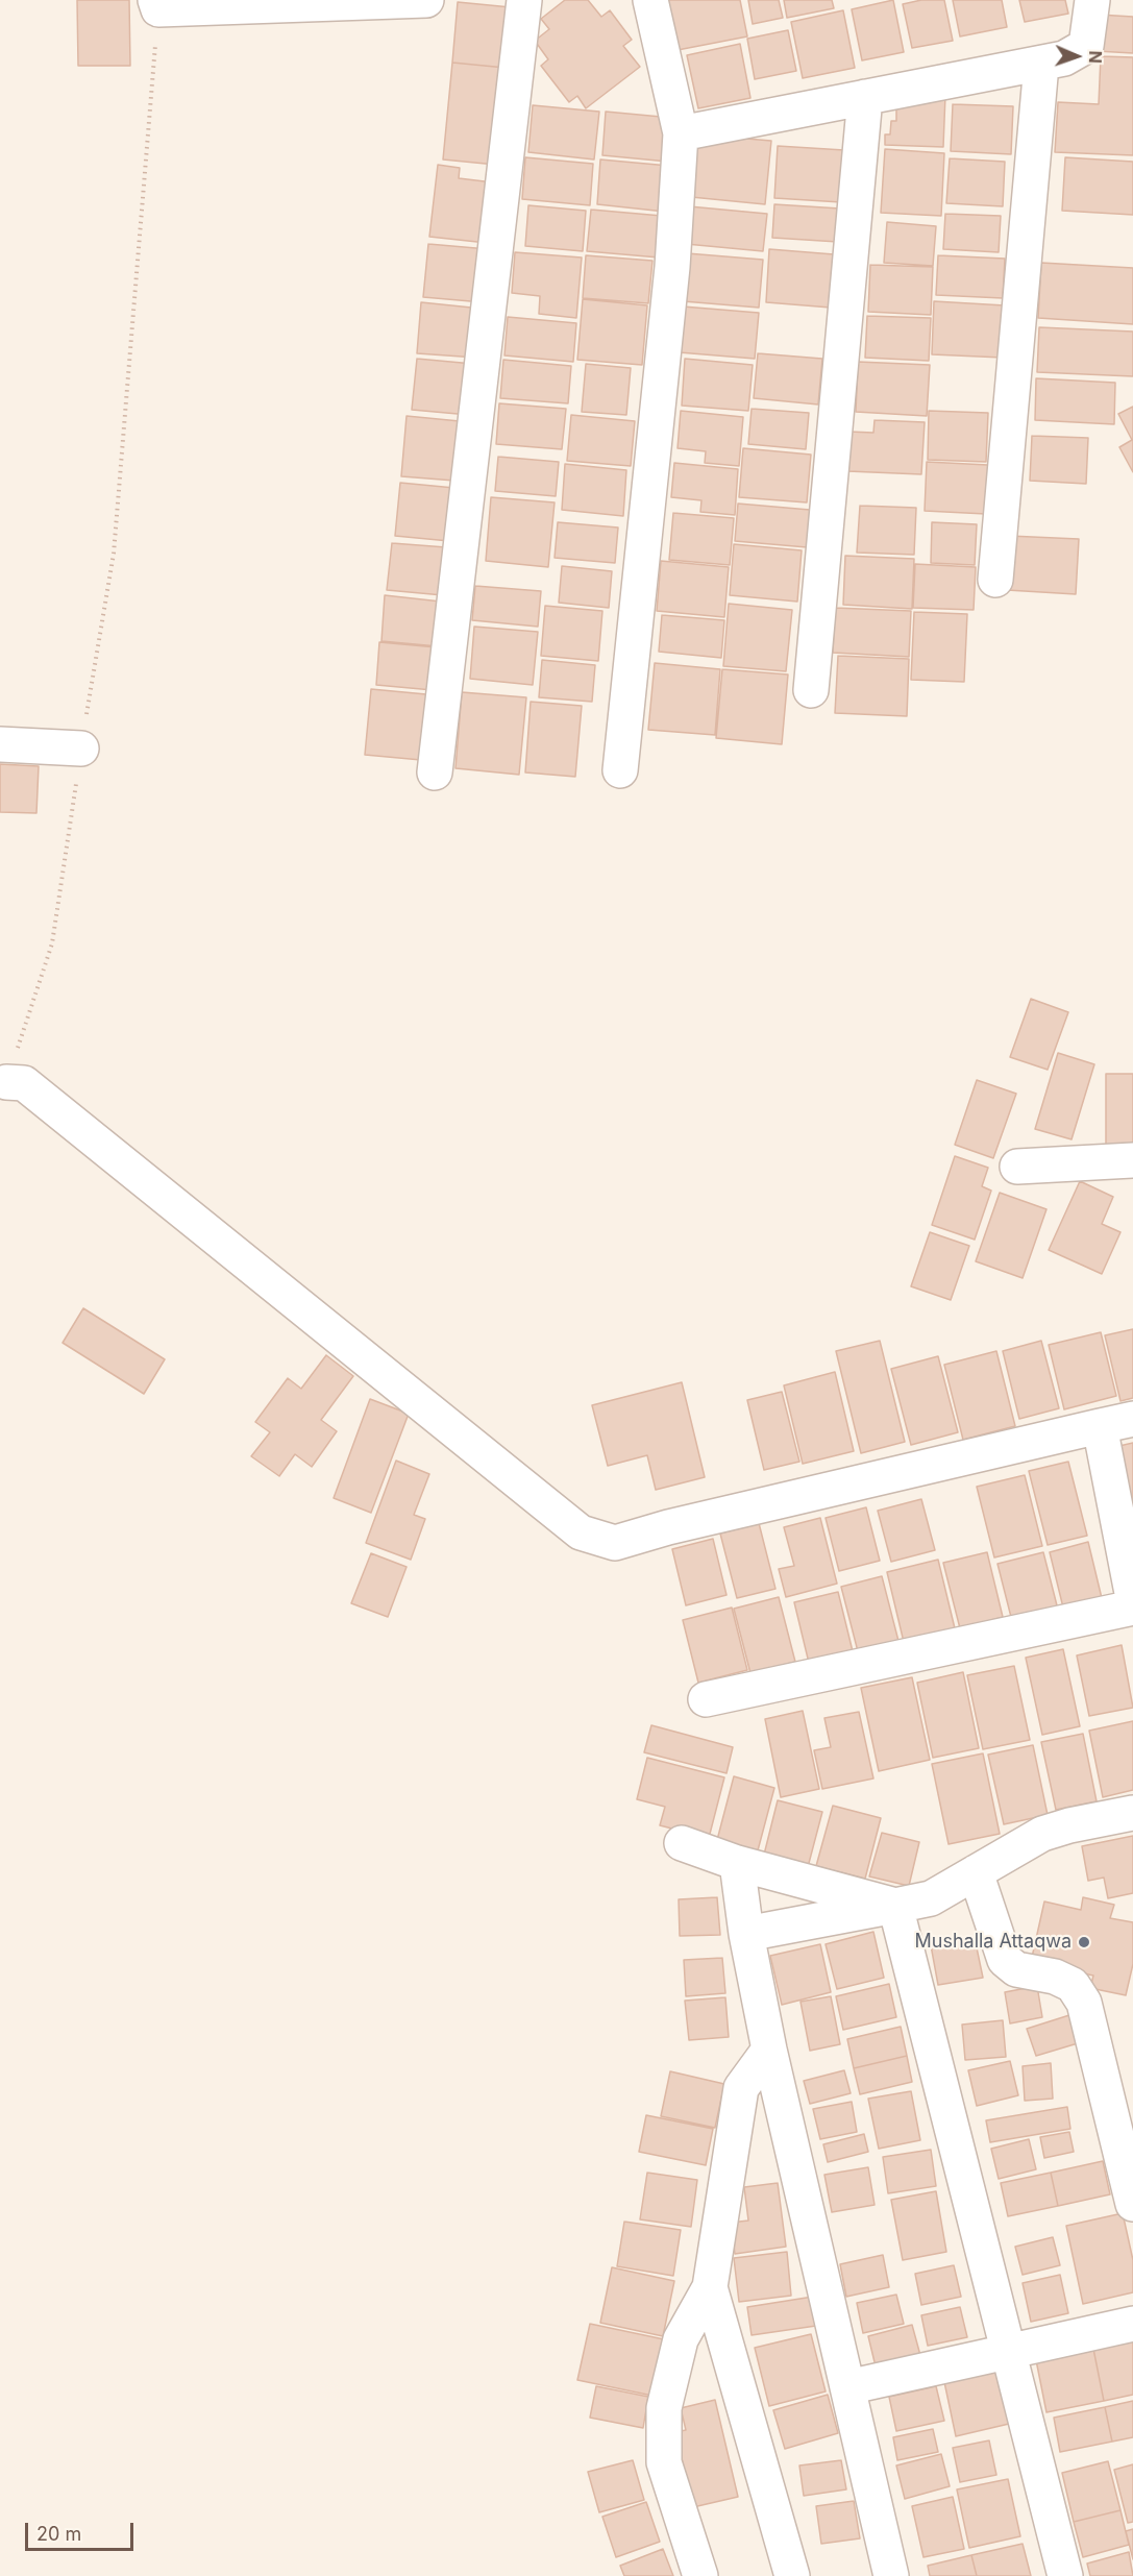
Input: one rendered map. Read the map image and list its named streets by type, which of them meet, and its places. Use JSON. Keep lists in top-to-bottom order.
{
  "places": ["Mushalla Attaqwa"],
  "scale_bar": "20 m",
  "north": "right"
}
